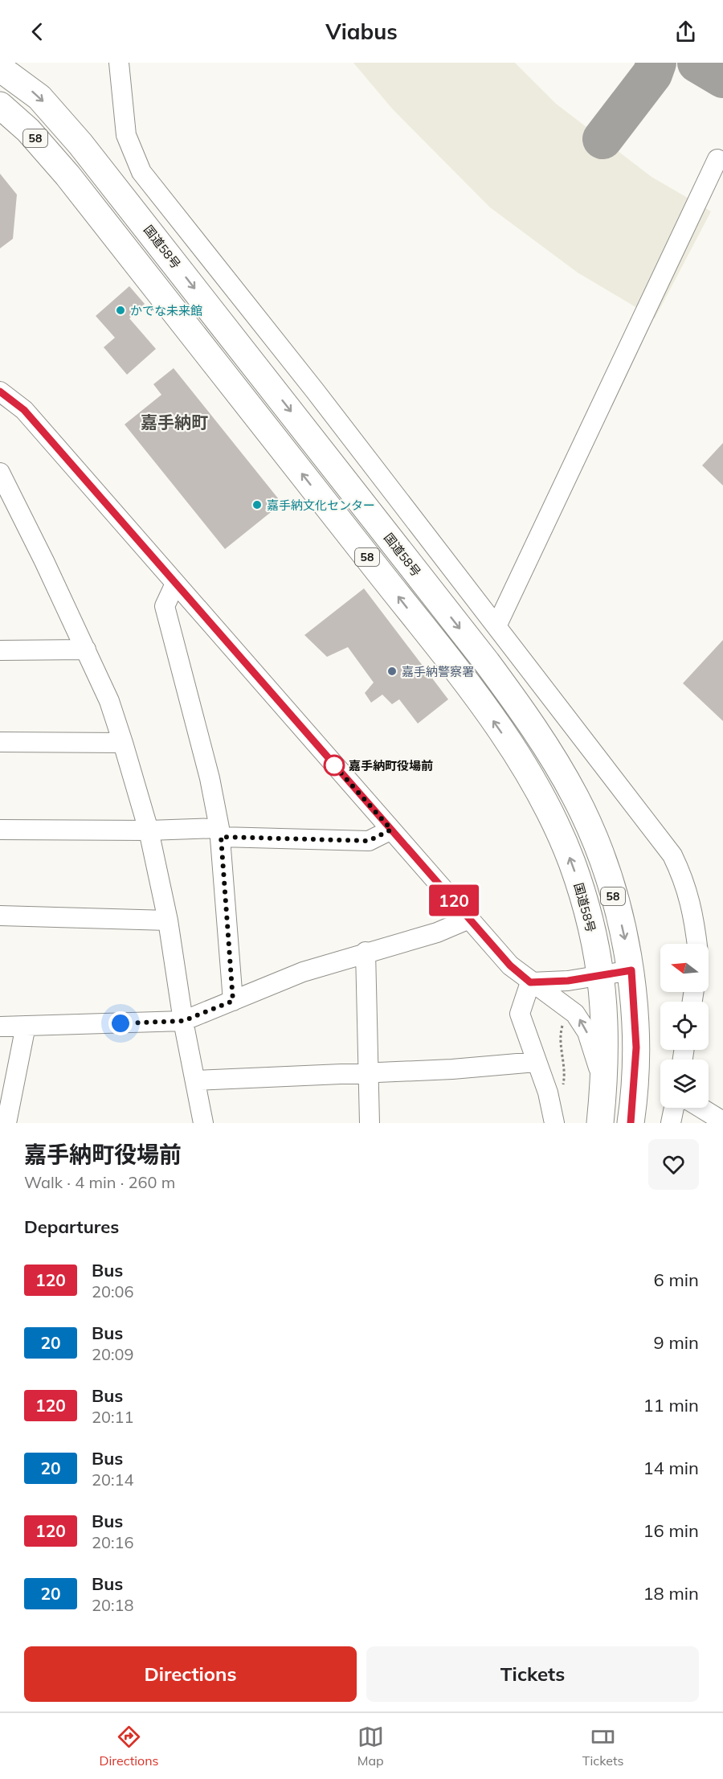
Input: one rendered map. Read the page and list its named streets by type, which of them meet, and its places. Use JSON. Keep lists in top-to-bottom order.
{
  "streets": {
    "highway": ["58", "国道58号"]
  },
  "districts": ["嘉手納町"],
  "places": [
    "かでな未来館",
    "嘉手納文化センター",
    "嘉手納警察署",
    "嘉手納町役場前"
  ],
  "lines": ["bus line 120"],
  "north": "left",
  "page": {
    "header": "Viabus",
    "on_map": "120",
    "heading": [
      ["嘉手納町役場前", "Walk · 4 min · 260 m"],
      "Departures"
    ],
    "list": [
      {
        "mark": "120",
        "name": "Bus",
        "note": "20:06",
        "value": "6 min"
      },
      {
        "mark": "20",
        "name": "Bus",
        "note": "20:09",
        "value": "9 min"
      },
      {
        "mark": "120",
        "name": "Bus",
        "note": "20:11",
        "value": "11 min"
      },
      {
        "mark": "20",
        "name": "Bus",
        "note": "20:14",
        "value": "14 min"
      },
      {
        "mark": "120",
        "name": "Bus",
        "note": "20:16",
        "value": "16 min"
      },
      {
        "mark": "20",
        "name": "Bus",
        "note": "20:18",
        "value": "18 min"
      }
    ],
    "buttons": ["Directions", "Tickets"],
    "tabs": ["Directions", "Map", "Tickets"]
  }
}
